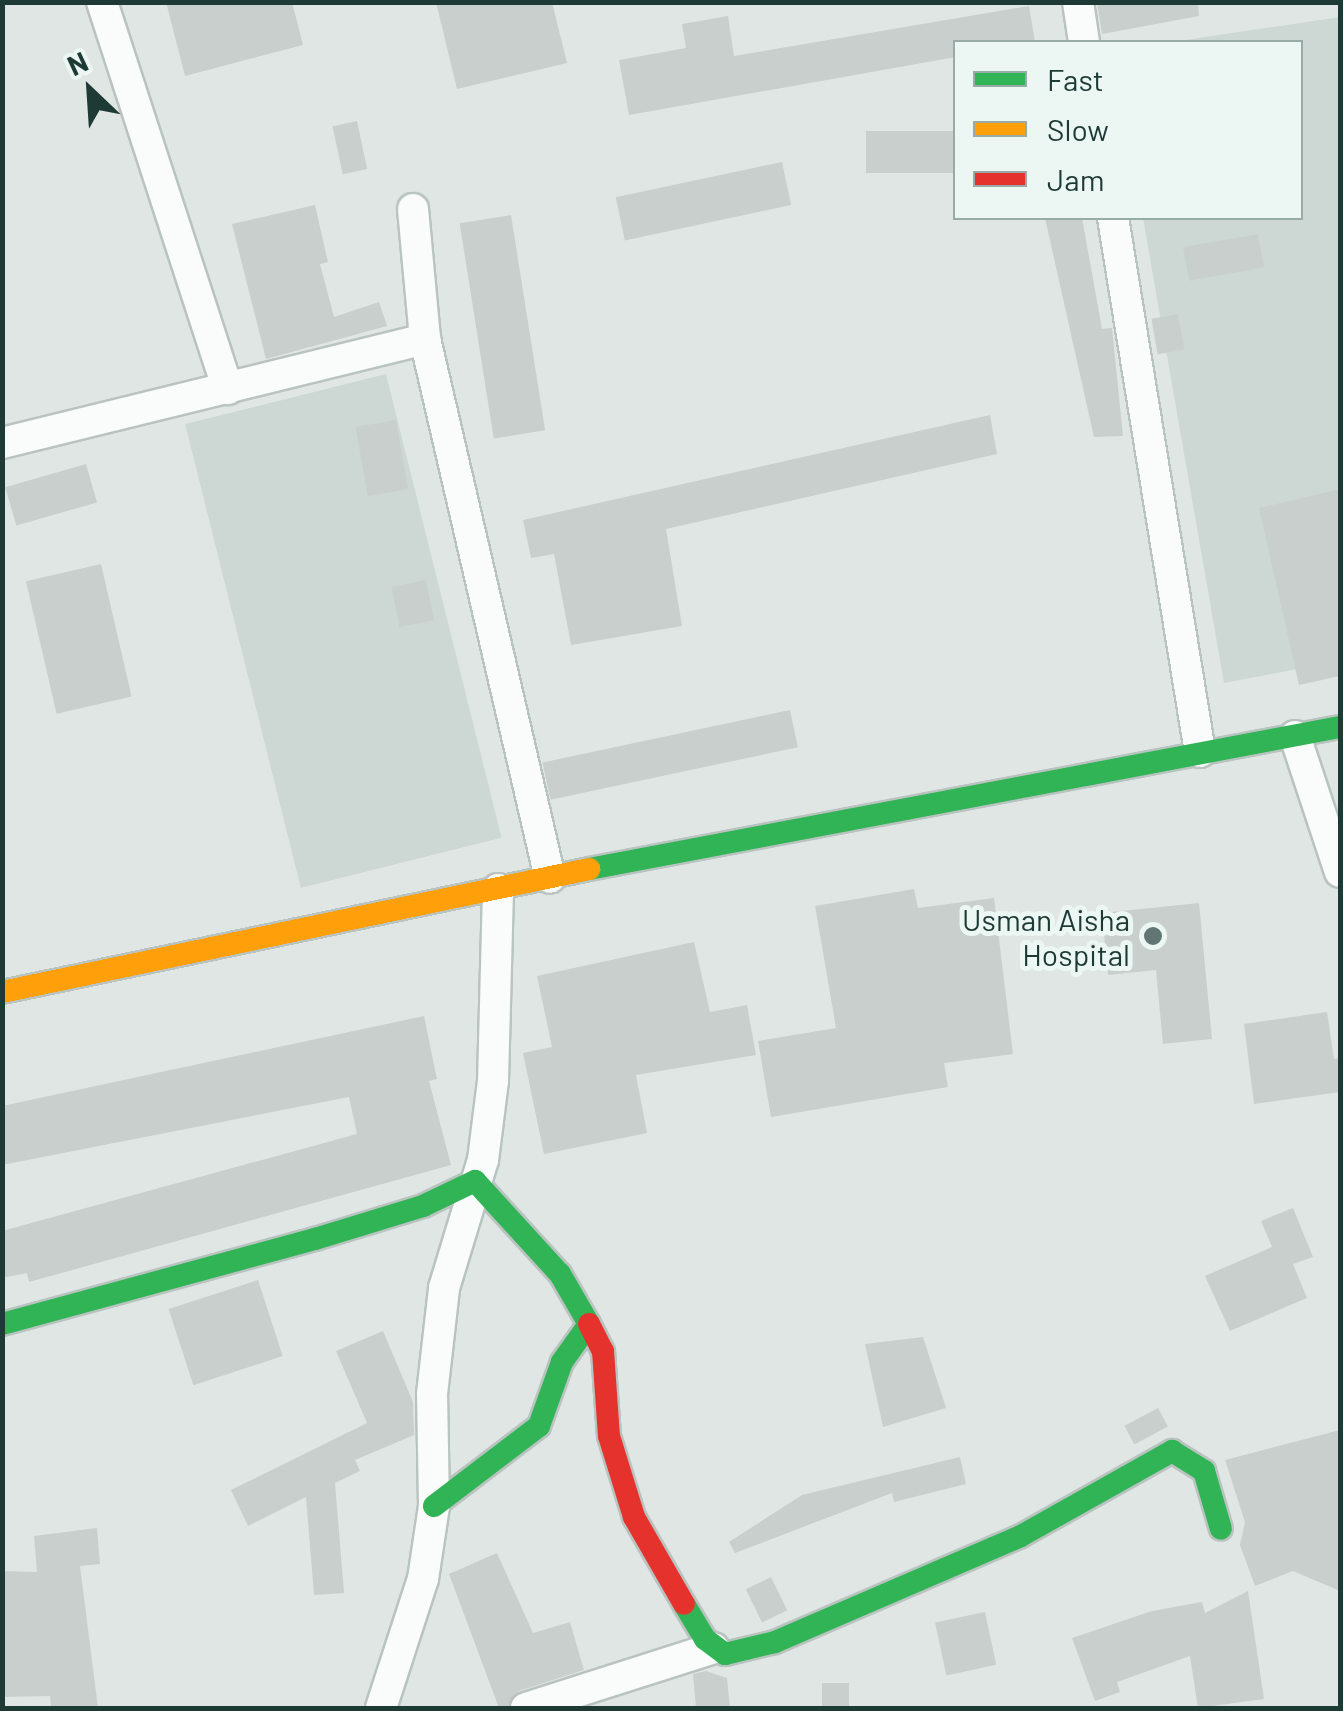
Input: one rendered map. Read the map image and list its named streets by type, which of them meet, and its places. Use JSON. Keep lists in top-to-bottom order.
{
  "places": ["Usman Aisha Hospital"],
  "legend": ["Fast", "Slow", "Jam"],
  "north": "top left"
}
